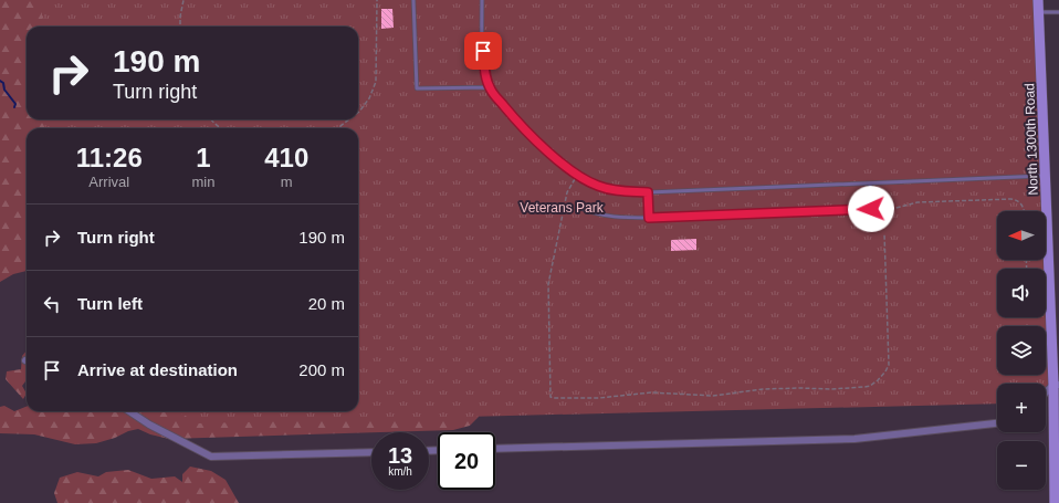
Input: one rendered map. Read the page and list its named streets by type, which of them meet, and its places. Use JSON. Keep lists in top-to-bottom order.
{
  "streets": {
    "main road": ["North 1300th Road"]
  },
  "parks": ["Veterans Park"],
  "north": "left",
  "page": {
    "turn": ["190 m", "Turn right"],
    "eta": [
      "11:26",
      "Arrival",
      "1",
      "min",
      "410",
      "m"
    ],
    "list": [
      {
        "name": "Turn right",
        "value": "190 m"
      },
      {
        "name": "Turn left",
        "value": "20 m"
      },
      {
        "name": "Arrive at destination",
        "value": "200 m"
      }
    ],
    "map_buttons": ["+", "−"],
    "speed": "13 km/h",
    "limit": "20"
  }
}
